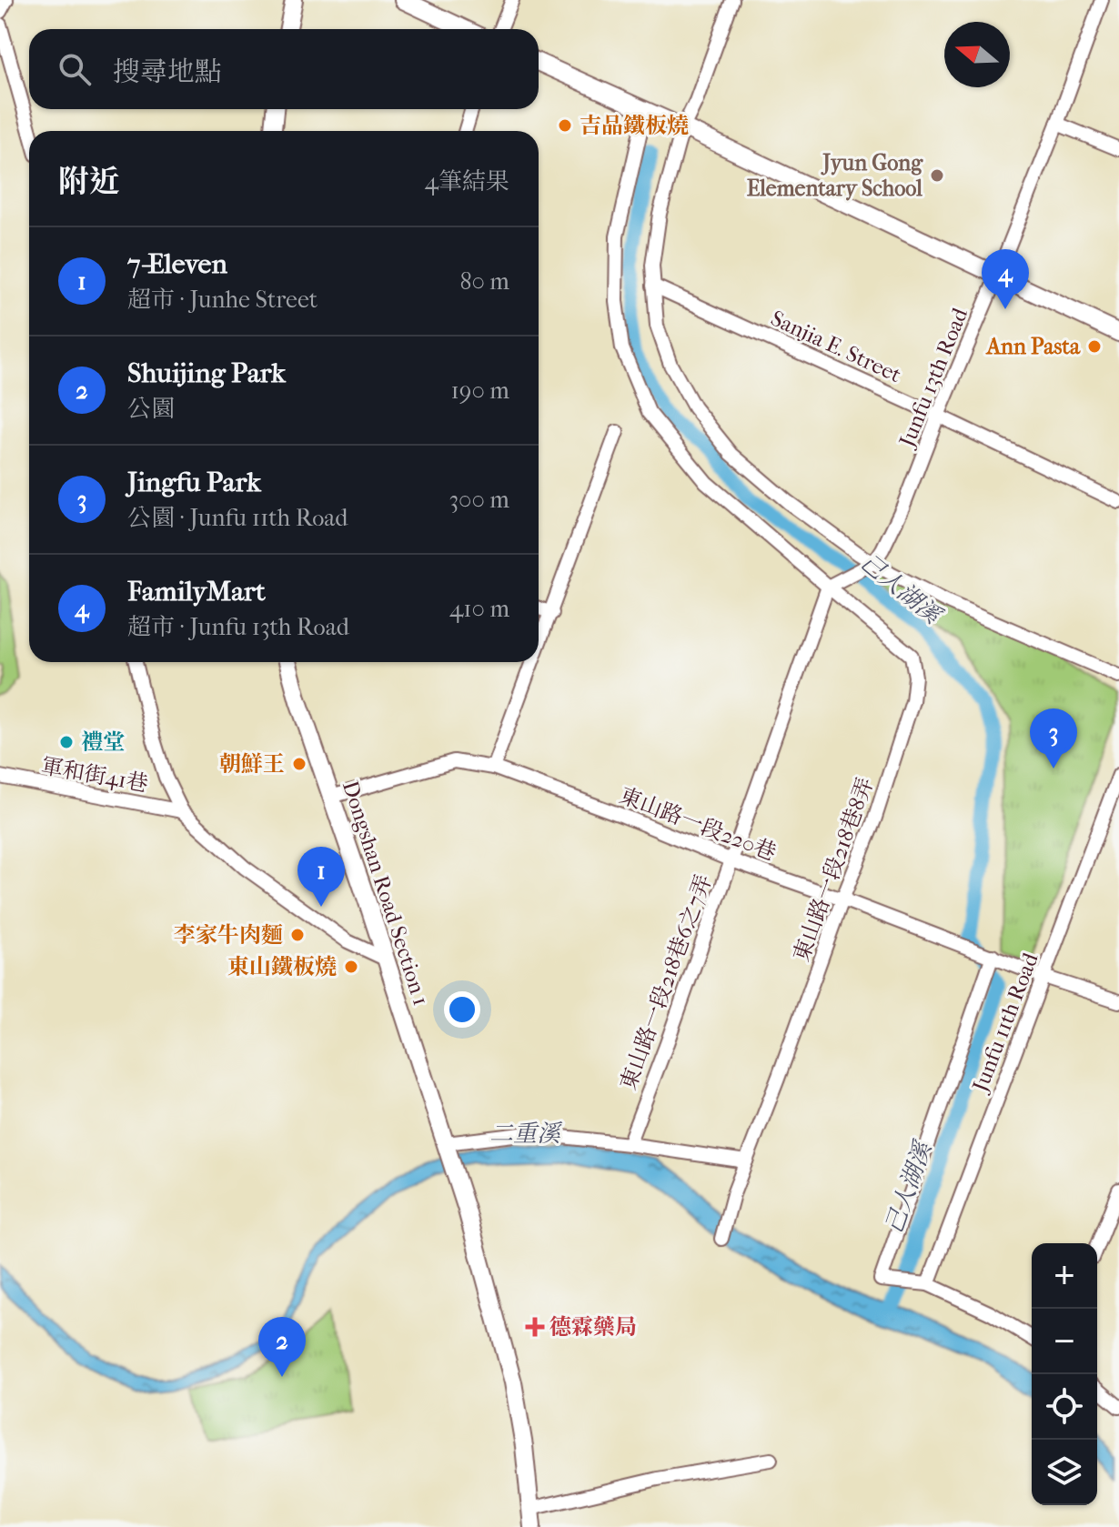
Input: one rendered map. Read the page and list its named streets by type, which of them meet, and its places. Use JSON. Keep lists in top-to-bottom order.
{
  "streets": {
    "main road": ["Dongshan Road Section 1"],
    "street": [
      "Sanjia E. Street",
      "Junfu 13th Road",
      "軍和街41巷",
      "東山路一段220巷",
      "東山路一段218巷8弄",
      "東山路一段218巷6之7弄",
      "Junfu 11th Road"
    ]
  },
  "crossings": [
    ["Sanjia E. Street", "Junfu 13th Road"],
    ["東山路一段220巷", "東山路一段218巷8弄"],
    ["東山路一段220巷", "Dongshan Road Section 1"],
    ["東山路一段220巷", "東山路一段218巷6之7弄"],
    ["東山路一段220巷", "Junfu 11th Road"],
    ["東山路一段218巷8弄", "東山路一段218巷6之7弄"]
  ],
  "water": ["己人湖溪", "二重溪"],
  "places": {
    "other": [
      "吉品鐵板燒",
      "Jyun Gong Elementary School",
      "Ann Pasta",
      "禮堂",
      "朝鮮王",
      "李家牛肉麵",
      "東山鐵板燒"
    ],
    "health": ["德霖藥局"]
  },
  "north": "left",
  "page": {
    "search": "搜尋地點",
    "heading": ["附近", "4筆結果"],
    "list": [
      {
        "mark": "1",
        "name": "7-Eleven",
        "note": "超市 · Junhe Street",
        "value": "80 m"
      },
      {
        "mark": "2",
        "name": "Shuijing Park",
        "note": "公園",
        "value": "190 m"
      },
      {
        "mark": "3",
        "name": "Jingfu Park",
        "note": "公園 · Junfu 11th Road",
        "value": "300 m"
      },
      {
        "mark": "4",
        "name": "FamilyMart",
        "note": "超市 · Junfu 13th Road",
        "value": "410 m"
      }
    ],
    "pins": [
      "4",
      "3",
      "1",
      "2"
    ],
    "map_buttons": ["+", "−"]
  }
}
